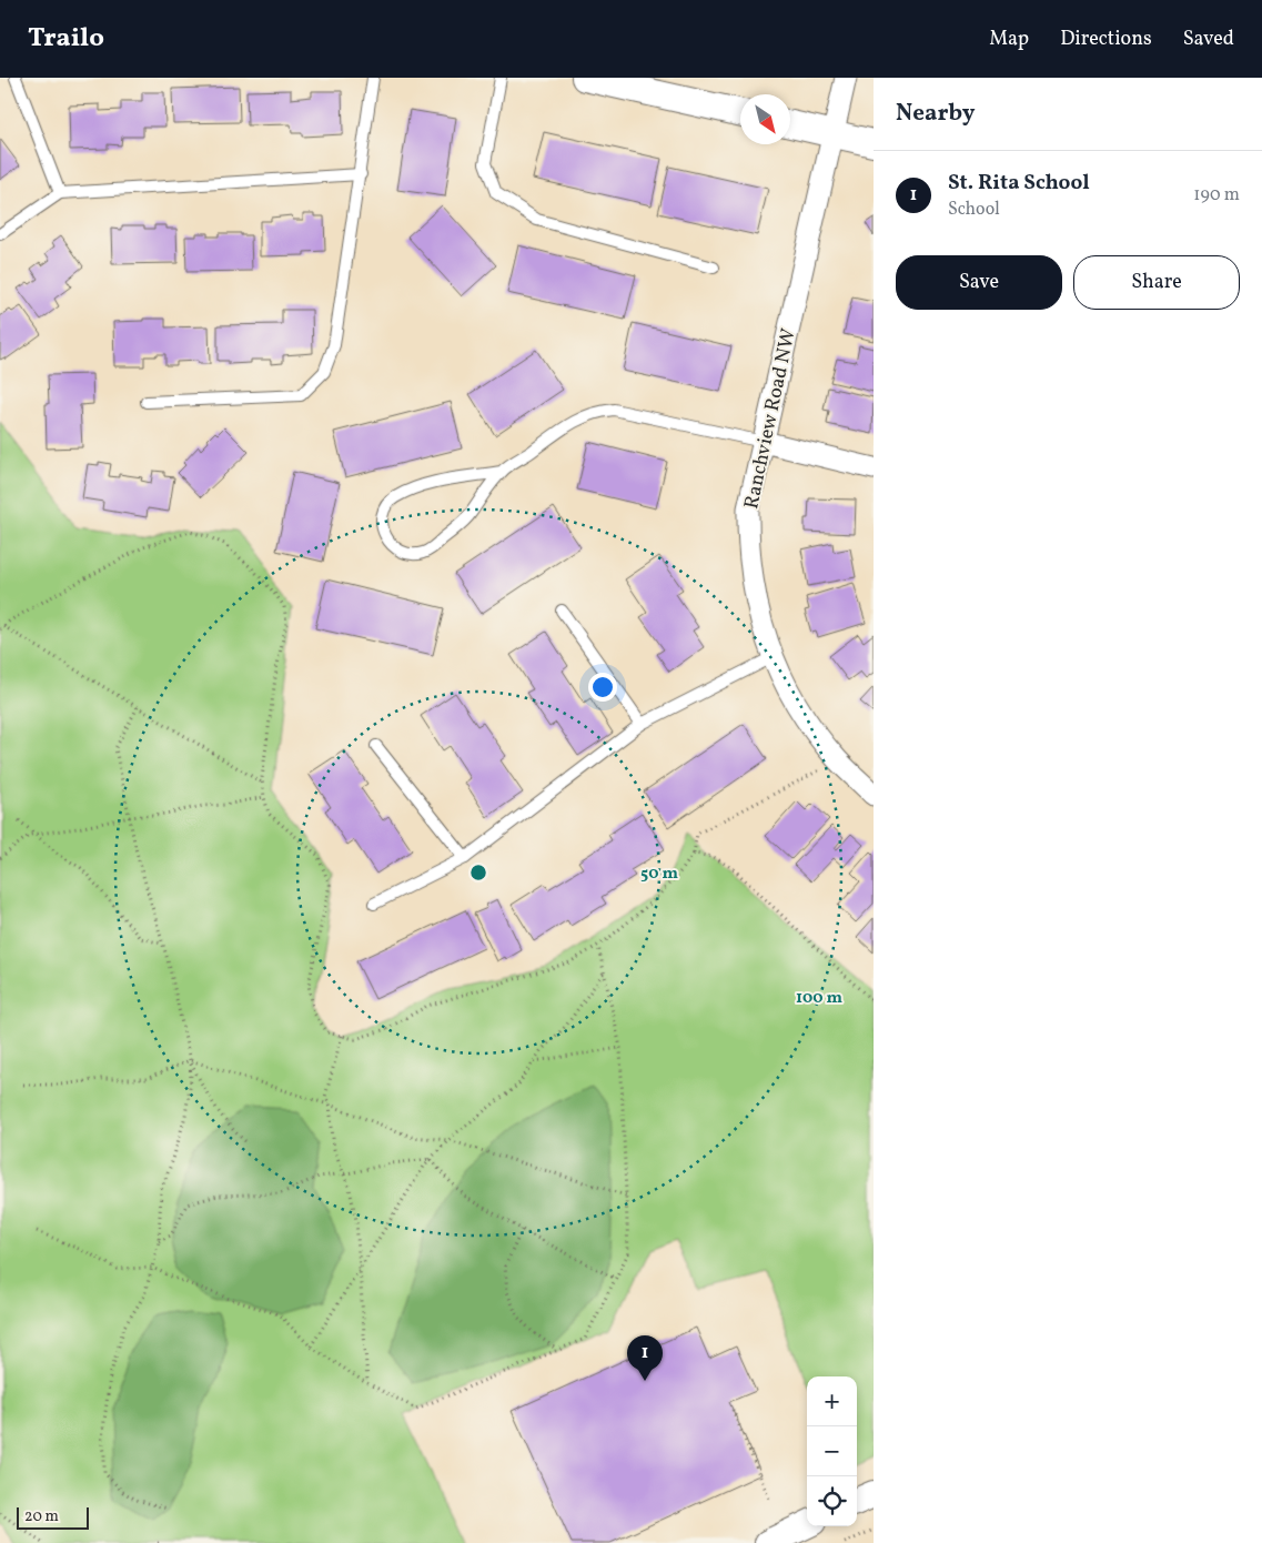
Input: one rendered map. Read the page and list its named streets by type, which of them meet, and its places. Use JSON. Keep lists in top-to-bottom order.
{
  "streets": {
    "street": ["Ranchview Road NW"]
  },
  "scale_bar": "20 m",
  "north": "bottom right",
  "page": {
    "header": "Trailo",
    "nav": ["Map", "Directions", "Saved"],
    "heading": "Nearby",
    "list": [
      {
        "mark": "1",
        "name": "St. Rita School",
        "note": "School",
        "value": "190 m"
      }
    ],
    "buttons": ["Save", "Share"],
    "pins": "1",
    "map_buttons": ["+", "−"],
    "scale": "20 m"
  },
  "rings": ["50 m", "100 m"]
}
